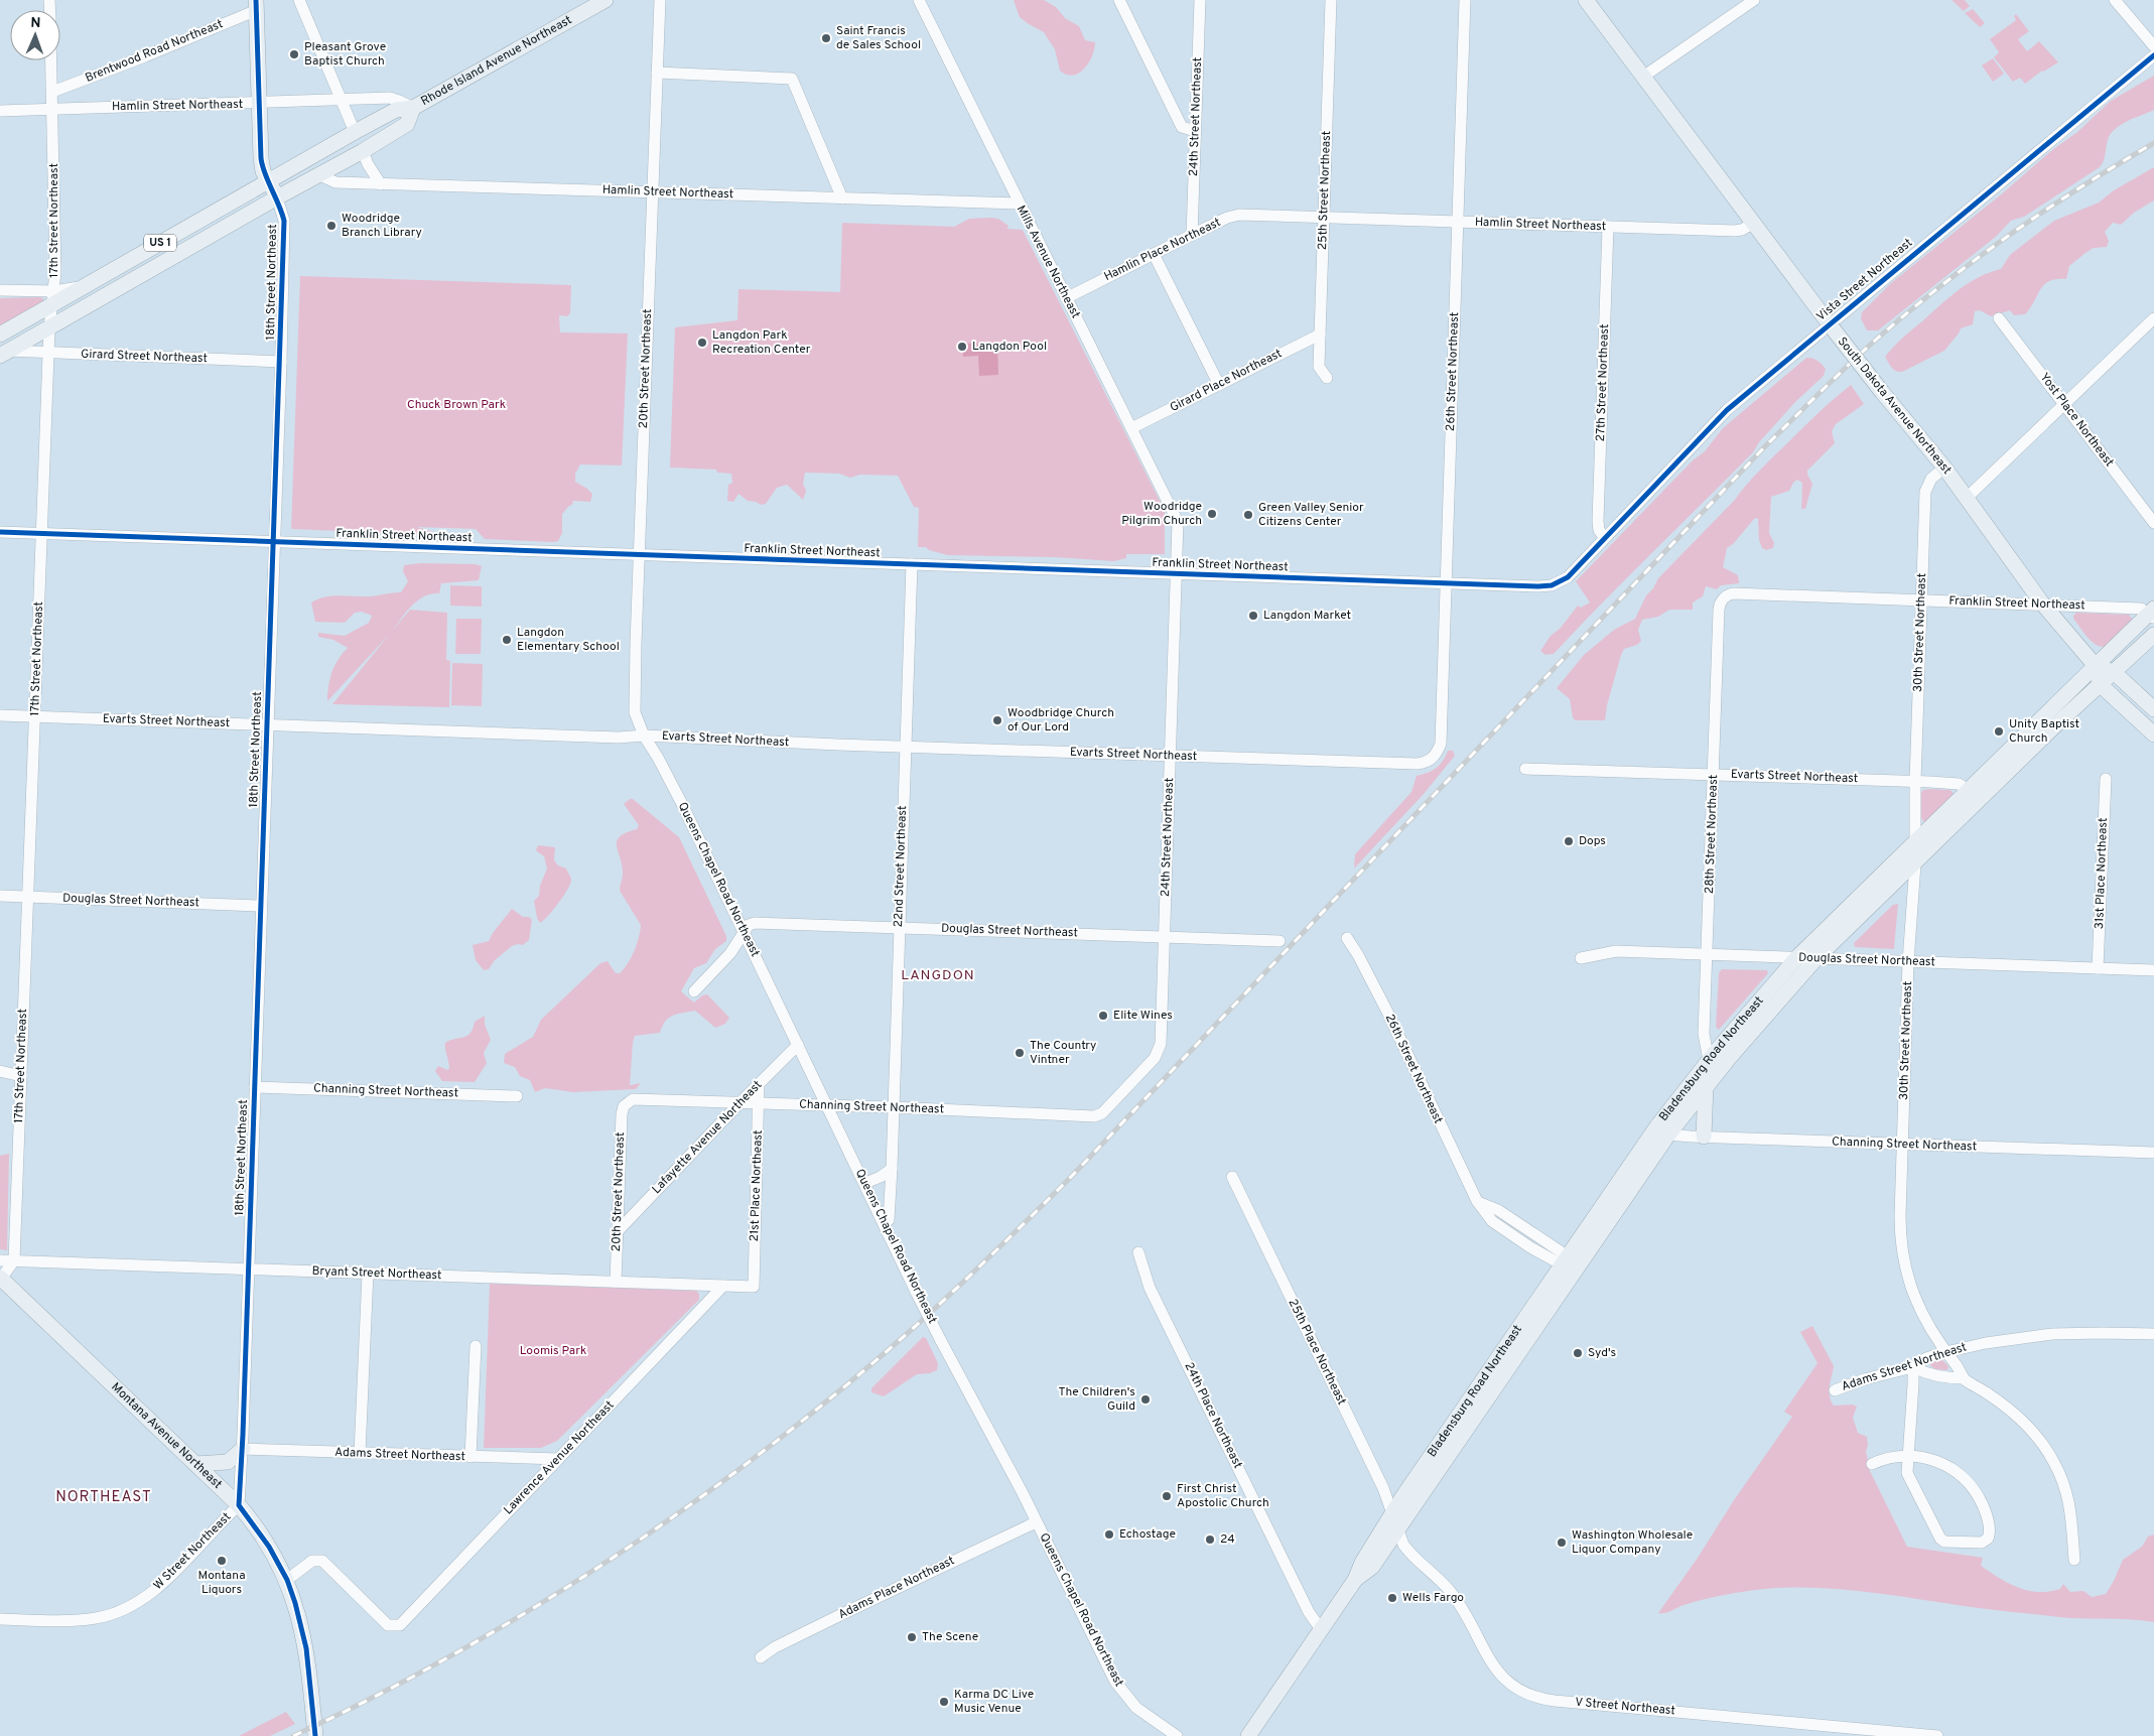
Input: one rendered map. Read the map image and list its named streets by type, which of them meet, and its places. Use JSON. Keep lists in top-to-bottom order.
{
  "streets": {
    "main road": [
      "Rhode Island Avenue Northeast",
      "US 1",
      "18th Street Northeast",
      "South Dakota Avenue Northeast",
      "Bladensburg Road Northeast",
      "Montana Avenue Northeast"
    ],
    "street": [
      "Brentwood Road Northeast",
      "Hamlin Street Northeast",
      "24th Street Northeast",
      "25th Street Northeast",
      "17th Street Northeast",
      "Hamlin Place Northeast",
      "Mills Avenue Northeast",
      "Vista Street Northeast",
      "Girard Street Northeast",
      "20th Street Northeast",
      "26th Street Northeast",
      "Girard Place Northeast",
      "27th Street Northeast",
      "Yost Place Northeast",
      "Franklin Street Northeast",
      "30th Street Northeast",
      "Evarts Street Northeast",
      "28th Street Northeast",
      "22nd Street Northeast",
      "31st Place Northeast",
      "Queens Chapel Road Northeast",
      "Douglas Street Northeast",
      "Channing Street Northeast",
      "Lafayette Avenue Northeast",
      "21st Place Northeast",
      "Bryant Street Northeast",
      "25th Place Northeast",
      "Adams Street Northeast",
      "24th Place Northeast",
      "Lawrence Avenue Northeast",
      "W Street Northeast",
      "Adams Place Northeast",
      "V Street Northeast"
    ]
  },
  "crossings": [
    ["Brentwood Road Northeast", "17th Street Northeast"],
    ["Brentwood Road Northeast", "18th Street Northeast"],
    ["Rhode Island Avenue Northeast", "Hamlin Street Northeast"],
    ["Rhode Island Avenue Northeast", "17th Street Northeast"],
    ["Rhode Island Avenue Northeast", "18th Street Northeast"],
    ["Rhode Island Avenue Northeast", "Girard Street Northeast"],
    ["Hamlin Street Northeast", "25th Street Northeast"],
    ["Hamlin Street Northeast", "17th Street Northeast"],
    ["Hamlin Street Northeast", "Hamlin Place Northeast"],
    ["Hamlin Street Northeast", "Mills Avenue Northeast"],
    ["Hamlin Street Northeast", "18th Street Northeast"],
    ["Hamlin Street Northeast", "20th Street Northeast"],
    ["Hamlin Street Northeast", "26th Street Northeast"],
    ["Hamlin Street Northeast", "27th Street Northeast"],
    ["Hamlin Street Northeast", "South Dakota Avenue Northeast"],
    ["24th Street Northeast", "Hamlin Place Northeast"],
    ["24th Street Northeast", "Mills Avenue Northeast"],
    ["24th Street Northeast", "Franklin Street Northeast"],
    ["24th Street Northeast", "Evarts Street Northeast"],
    ["24th Street Northeast", "Douglas Street Northeast"],
    ["24th Street Northeast", "Channing Street Northeast"],
    ["25th Street Northeast", "Hamlin Place Northeast"],
    ["25th Street Northeast", "Girard Place Northeast"],
    ["17th Street Northeast", "Girard Street Northeast"],
    ["17th Street Northeast", "Franklin Street Northeast"],
    ["17th Street Northeast", "Evarts Street Northeast"],
    ["17th Street Northeast", "Douglas Street Northeast"],
    ["17th Street Northeast", "Bryant Street Northeast"],
    ["Hamlin Place Northeast", "Mills Avenue Northeast"],
    ["Mills Avenue Northeast", "Girard Place Northeast"],
    ["Vista Street Northeast", "27th Street Northeast"],
    ["Vista Street Northeast", "South Dakota Avenue Northeast"],
    ["Vista Street Northeast", "Franklin Street Northeast"],
    ["18th Street Northeast", "Girard Street Northeast"],
    ["18th Street Northeast", "Franklin Street Northeast"],
    ["18th Street Northeast", "Evarts Street Northeast"],
    ["18th Street Northeast", "Douglas Street Northeast"],
    ["18th Street Northeast", "Channing Street Northeast"],
    ["18th Street Northeast", "Bryant Street Northeast"],
    ["18th Street Northeast", "Adams Street Northeast"],
    ["18th Street Northeast", "Montana Avenue Northeast"],
    ["18th Street Northeast", "W Street Northeast"],
    ["20th Street Northeast", "Franklin Street Northeast"],
    ["20th Street Northeast", "Evarts Street Northeast"],
    ["20th Street Northeast", "Queens Chapel Road Northeast"],
    ["20th Street Northeast", "Channing Street Northeast"],
    ["20th Street Northeast", "Lafayette Avenue Northeast"],
    ["20th Street Northeast", "Bryant Street Northeast"],
    ["26th Street Northeast", "Franklin Street Northeast"],
    ["26th Street Northeast", "Evarts Street Northeast"],
    ["26th Street Northeast", "Bladensburg Road Northeast"],
    ["27th Street Northeast", "Franklin Street Northeast"],
    ["South Dakota Avenue Northeast", "Franklin Street Northeast"],
    ["South Dakota Avenue Northeast", "30th Street Northeast"],
    ["South Dakota Avenue Northeast", "Bladensburg Road Northeast"],
    ["Franklin Street Northeast", "30th Street Northeast"],
    ["Franklin Street Northeast", "28th Street Northeast"],
    ["Franklin Street Northeast", "22nd Street Northeast"],
    ["Franklin Street Northeast", "Bladensburg Road Northeast"],
    ["30th Street Northeast", "Evarts Street Northeast"],
    ["30th Street Northeast", "Douglas Street Northeast"],
    ["30th Street Northeast", "Bladensburg Road Northeast"],
    ["30th Street Northeast", "Channing Street Northeast"],
    ["30th Street Northeast", "Adams Street Northeast"],
    ["Evarts Street Northeast", "28th Street Northeast"],
    ["Evarts Street Northeast", "22nd Street Northeast"],
    ["Evarts Street Northeast", "Queens Chapel Road Northeast"],
    ["Evarts Street Northeast", "Bladensburg Road Northeast"],
    ["28th Street Northeast", "Douglas Street Northeast"],
    ["28th Street Northeast", "Bladensburg Road Northeast"],
    ["22nd Street Northeast", "Douglas Street Northeast"],
    ["22nd Street Northeast", "Channing Street Northeast"],
    ["31st Place Northeast", "Douglas Street Northeast"],
    ["Queens Chapel Road Northeast", "Douglas Street Northeast"],
    ["Queens Chapel Road Northeast", "Channing Street Northeast"],
    ["Queens Chapel Road Northeast", "Lafayette Avenue Northeast"],
    ["Queens Chapel Road Northeast", "Adams Place Northeast"],
    ["Douglas Street Northeast", "Bladensburg Road Northeast"],
    ["Bladensburg Road Northeast", "Channing Street Northeast"],
    ["Bladensburg Road Northeast", "25th Place Northeast"],
    ["Bladensburg Road Northeast", "24th Place Northeast"],
    ["Bladensburg Road Northeast", "V Street Northeast"],
    ["Channing Street Northeast", "Lafayette Avenue Northeast"],
    ["Channing Street Northeast", "21st Place Northeast"],
    ["Lafayette Avenue Northeast", "21st Place Northeast"],
    ["21st Place Northeast", "Bryant Street Northeast"],
    ["Bryant Street Northeast", "Lawrence Avenue Northeast"],
    ["25th Place Northeast", "V Street Northeast"],
    ["Adams Street Northeast", "Lawrence Avenue Northeast"],
    ["Montana Avenue Northeast", "Lawrence Avenue Northeast"],
    ["Montana Avenue Northeast", "W Street Northeast"]
  ],
  "districts": ["LANGDON", "NORTHEAST"],
  "parks": ["Chuck Brown Park", "Loomis Park"],
  "places": [
    "Saint Francis de Sales School",
    "Pleasant Grove Baptist Church",
    "Woodridge Branch Library",
    "Langdon Park Recreation Center",
    "Langdon Pool",
    "Woodridge Pilgrim Church",
    "Green Valley Senior Citizens Center",
    "Langdon Market",
    "Langdon Elementary School",
    "Woodbridge Church of Our Lord",
    "Unity Baptist Church",
    "Dops",
    "Elite Wines",
    "The Country Vintner",
    "Syd's",
    "The Children's Guild",
    "First Christ Apostolic Church",
    "Echostage",
    "24",
    "Washington Wholesale Liquor Company",
    "Montana Liquors",
    "Wells Fargo",
    "The Scene",
    "Karma DC Live Music Venue"
  ],
  "north": "top"
}
